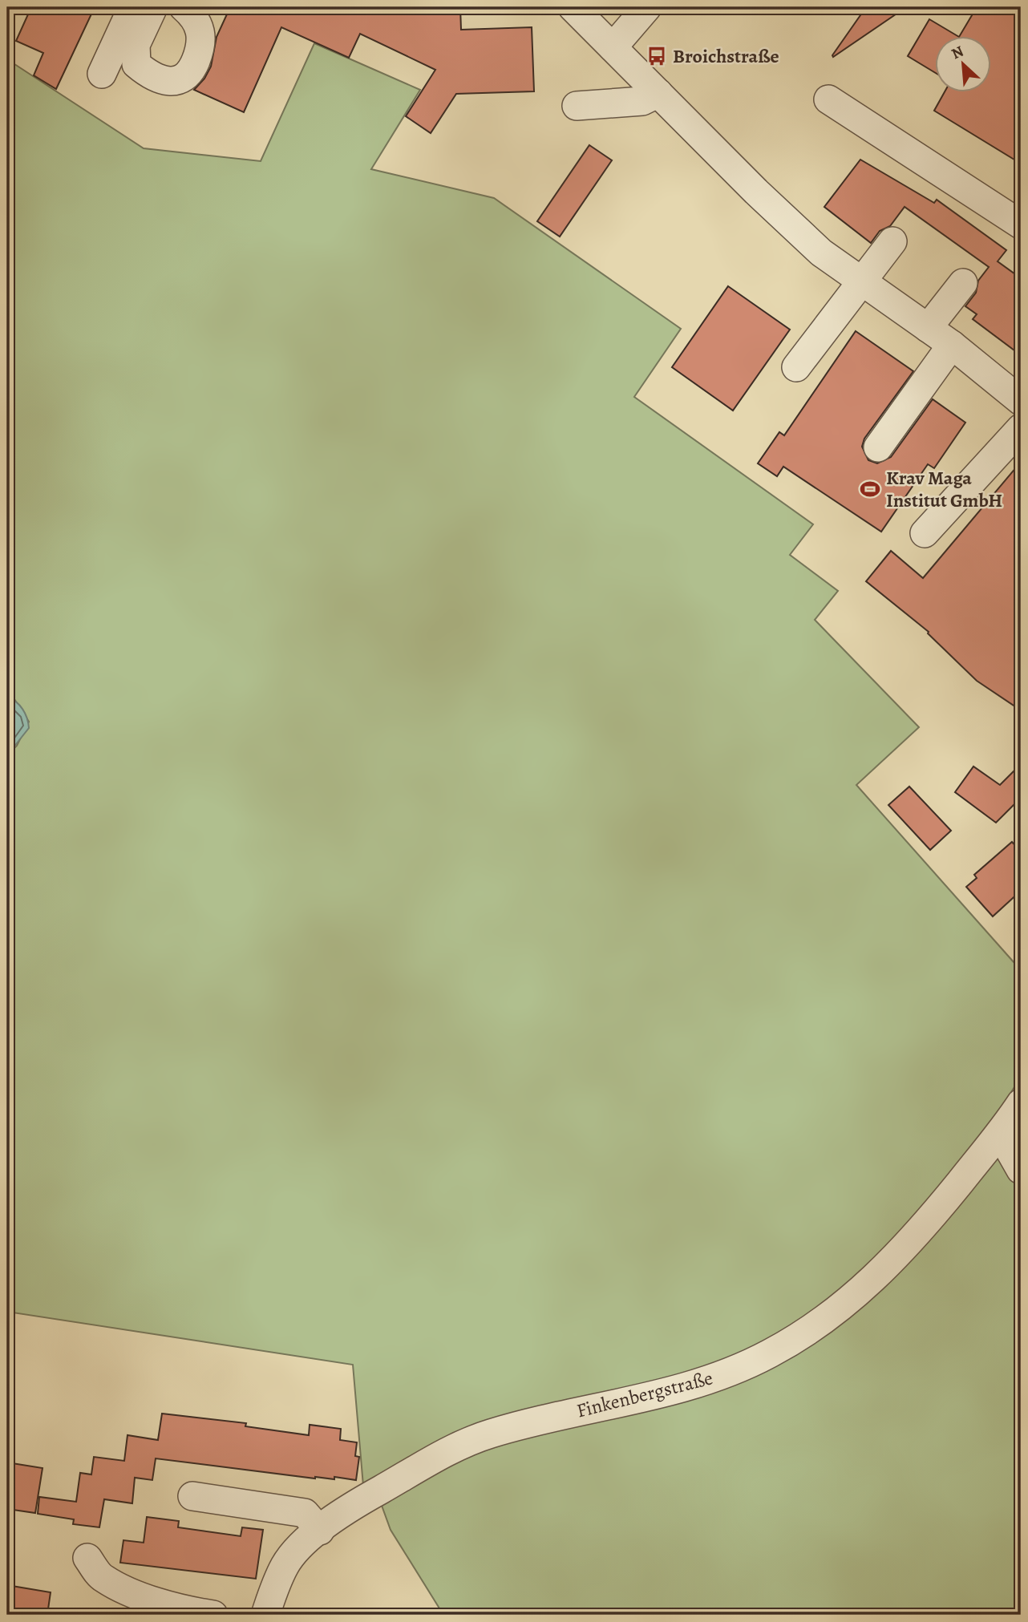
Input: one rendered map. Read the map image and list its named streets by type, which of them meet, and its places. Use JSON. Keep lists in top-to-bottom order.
{
  "streets": {
    "street": ["Finkenbergstraße"]
  },
  "places": {
    "bus stop": ["Broichstraße"],
    "sports": ["Krav Maga Institut GmbH"]
  },
  "north": "top left"
}
